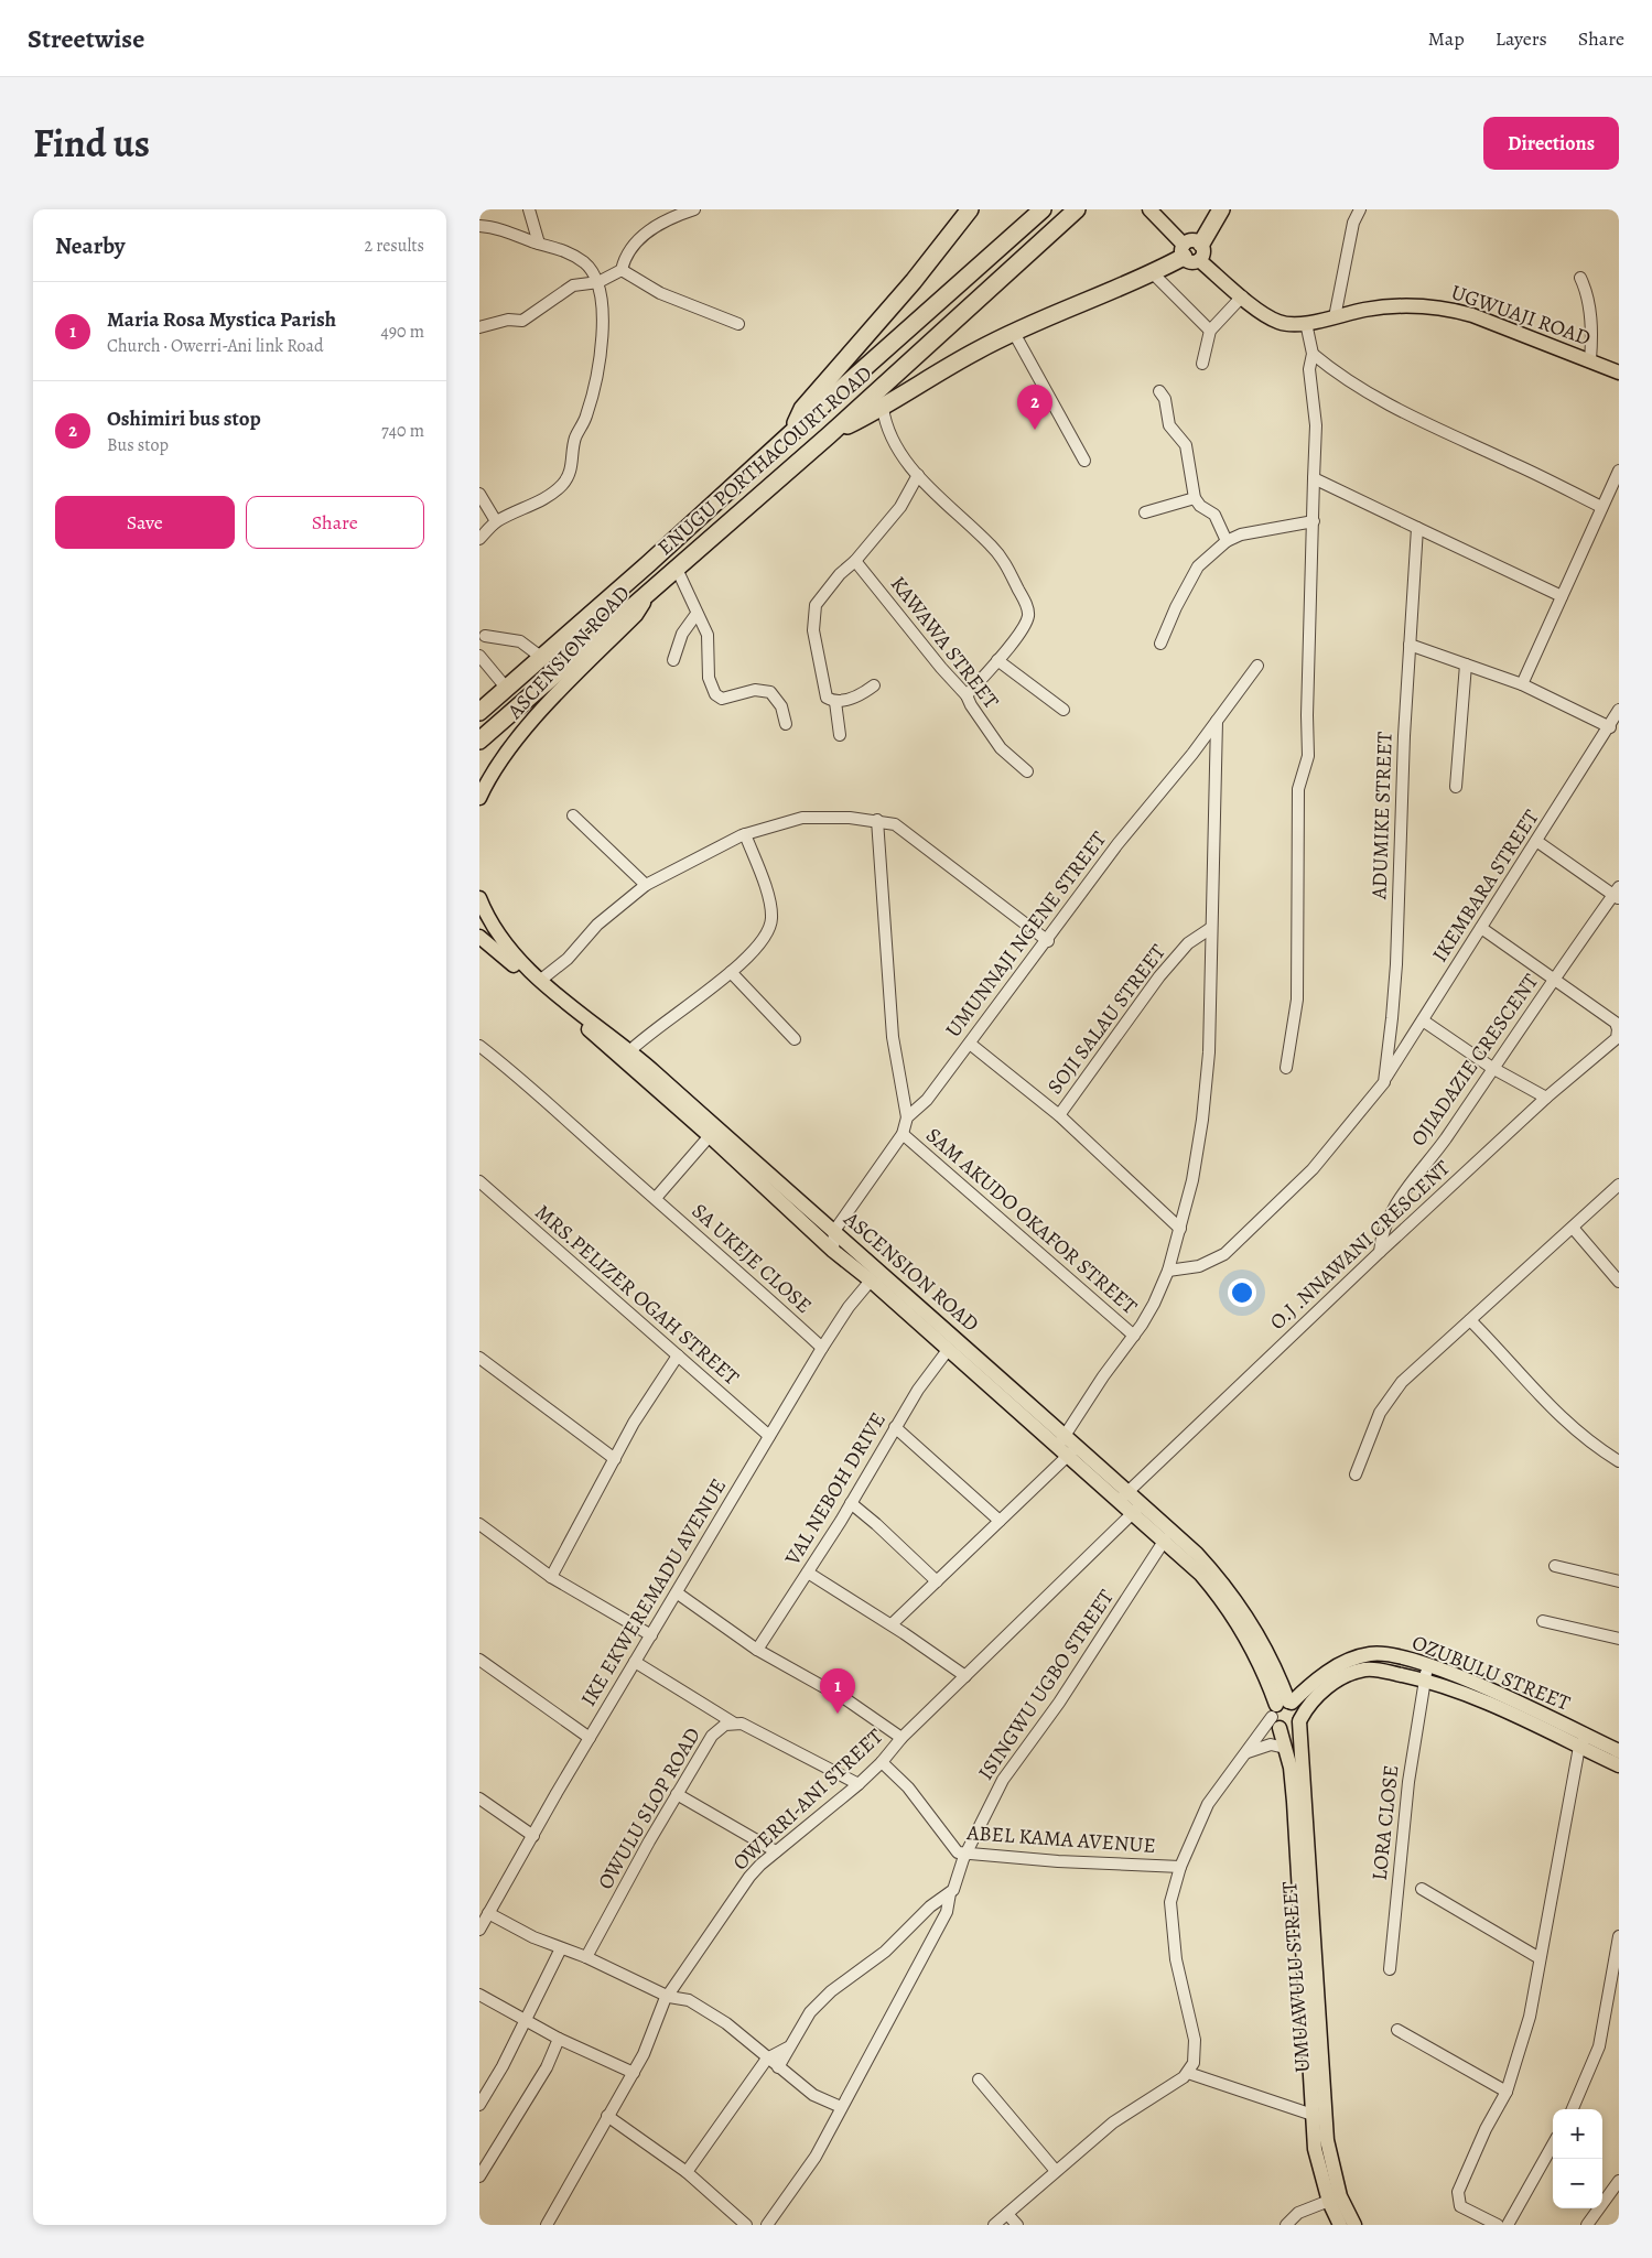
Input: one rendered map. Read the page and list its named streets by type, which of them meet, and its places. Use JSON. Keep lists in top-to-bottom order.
{
  "streets": {
    "highway": ["ENUGU PORTHACOURT ROAD"],
    "main road": [
      "UGWUAJI ROAD",
      "ASCENSION ROAD",
      "OZUBULU STREET",
      "UMUAWULU STREET"
    ],
    "street": [
      "KAWAWA STREET",
      "ADUMIKE STREET",
      "IKEMBARA STREET",
      "UMUNNAJI NGENE STREET",
      "SOJI SALAU STREET",
      "OJIADAZIE CRESCENT",
      "SAM AKUDO OKAFOR STREET",
      "O.J .NNAWANI CRESCENT",
      "SA UKEJE CLOSE",
      "MRS.PELIZER OGAH STREET",
      "VAL NEBOH DRIVE",
      "IKE EKWEREMADU AVENUE",
      "ISINGWU UGBO STREET",
      "OWERRI-ANI STREET",
      "OWULU SLOP ROAD",
      "LORA CLOSE",
      "ABEL KAMA AVENUE"
    ]
  },
  "crossings": [
    ["ENUGU PORTHACOURT ROAD", "ASCENSION ROAD"],
    ["ASCENSION ROAD", "O.J .NNAWANI CRESCENT"],
    ["ASCENSION ROAD", "VAL NEBOH DRIVE"],
    ["ASCENSION ROAD", "IKE EKWEREMADU AVENUE"],
    ["ASCENSION ROAD", "OZUBULU STREET"],
    ["ASCENSION ROAD", "ISINGWU UGBO STREET"],
    ["ASCENSION ROAD", "OWERRI-ANI STREET"],
    ["ASCENSION ROAD", "UMUAWULU STREET"],
    ["ADUMIKE STREET", "IKEMBARA STREET"],
    ["IKEMBARA STREET", "OJIADAZIE CRESCENT"],
    ["OJIADAZIE CRESCENT", "O.J .NNAWANI CRESCENT"],
    ["SA UKEJE CLOSE", "IKE EKWEREMADU AVENUE"],
    ["MRS.PELIZER OGAH STREET", "IKE EKWEREMADU AVENUE"],
    ["OZUBULU STREET", "LORA CLOSE"],
    ["OZUBULU STREET", "ABEL KAMA AVENUE"],
    ["OZUBULU STREET", "UMUAWULU STREET"],
    ["ISINGWU UGBO STREET", "ABEL KAMA AVENUE"],
    ["OWERRI-ANI STREET", "OWULU SLOP ROAD"],
    ["OWERRI-ANI STREET", "ABEL KAMA AVENUE"]
  ],
  "page": {
    "header": "Streetwise",
    "nav": ["Map", "Layers", "Share"],
    "title": "Find us",
    "buttons": [
      "Directions",
      ["Save", "Share"]
    ],
    "heading": ["Nearby", "2 results"],
    "list": [
      {
        "mark": "1",
        "name": "Maria Rosa Mystica Parish",
        "note": "Church · Owerri-Ani link Road",
        "value": "490 m"
      },
      {
        "mark": "2",
        "name": "Oshimiri bus stop",
        "note": "Bus stop",
        "value": "740 m"
      }
    ],
    "pins": ["2", "1"],
    "map_buttons": ["+", "−"]
  }
}
